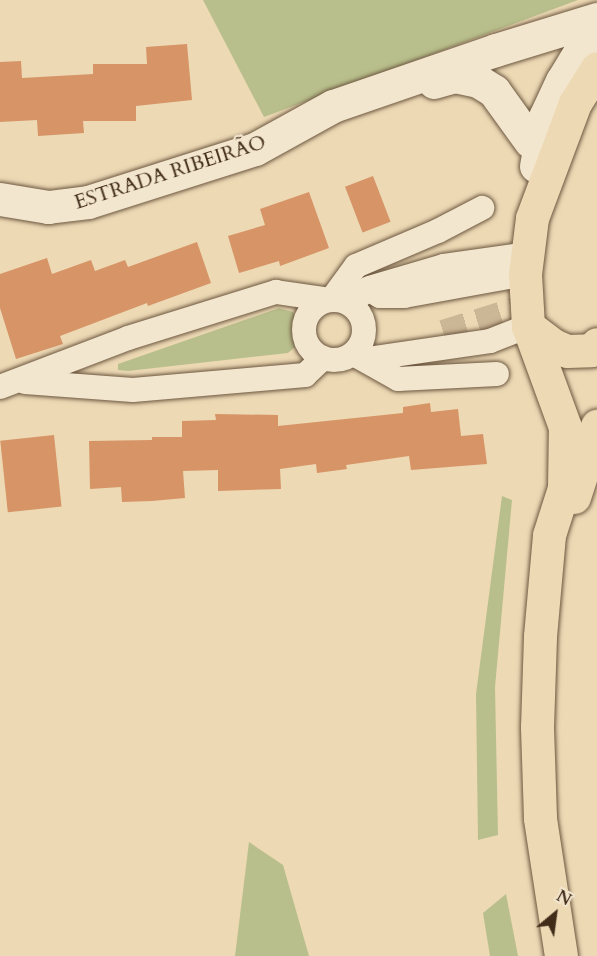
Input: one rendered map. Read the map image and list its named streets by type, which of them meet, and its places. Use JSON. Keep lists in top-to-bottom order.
{
  "streets": {
    "street": ["ESTRADA RIBEIRÃO"]
  },
  "north": "top right"
}
